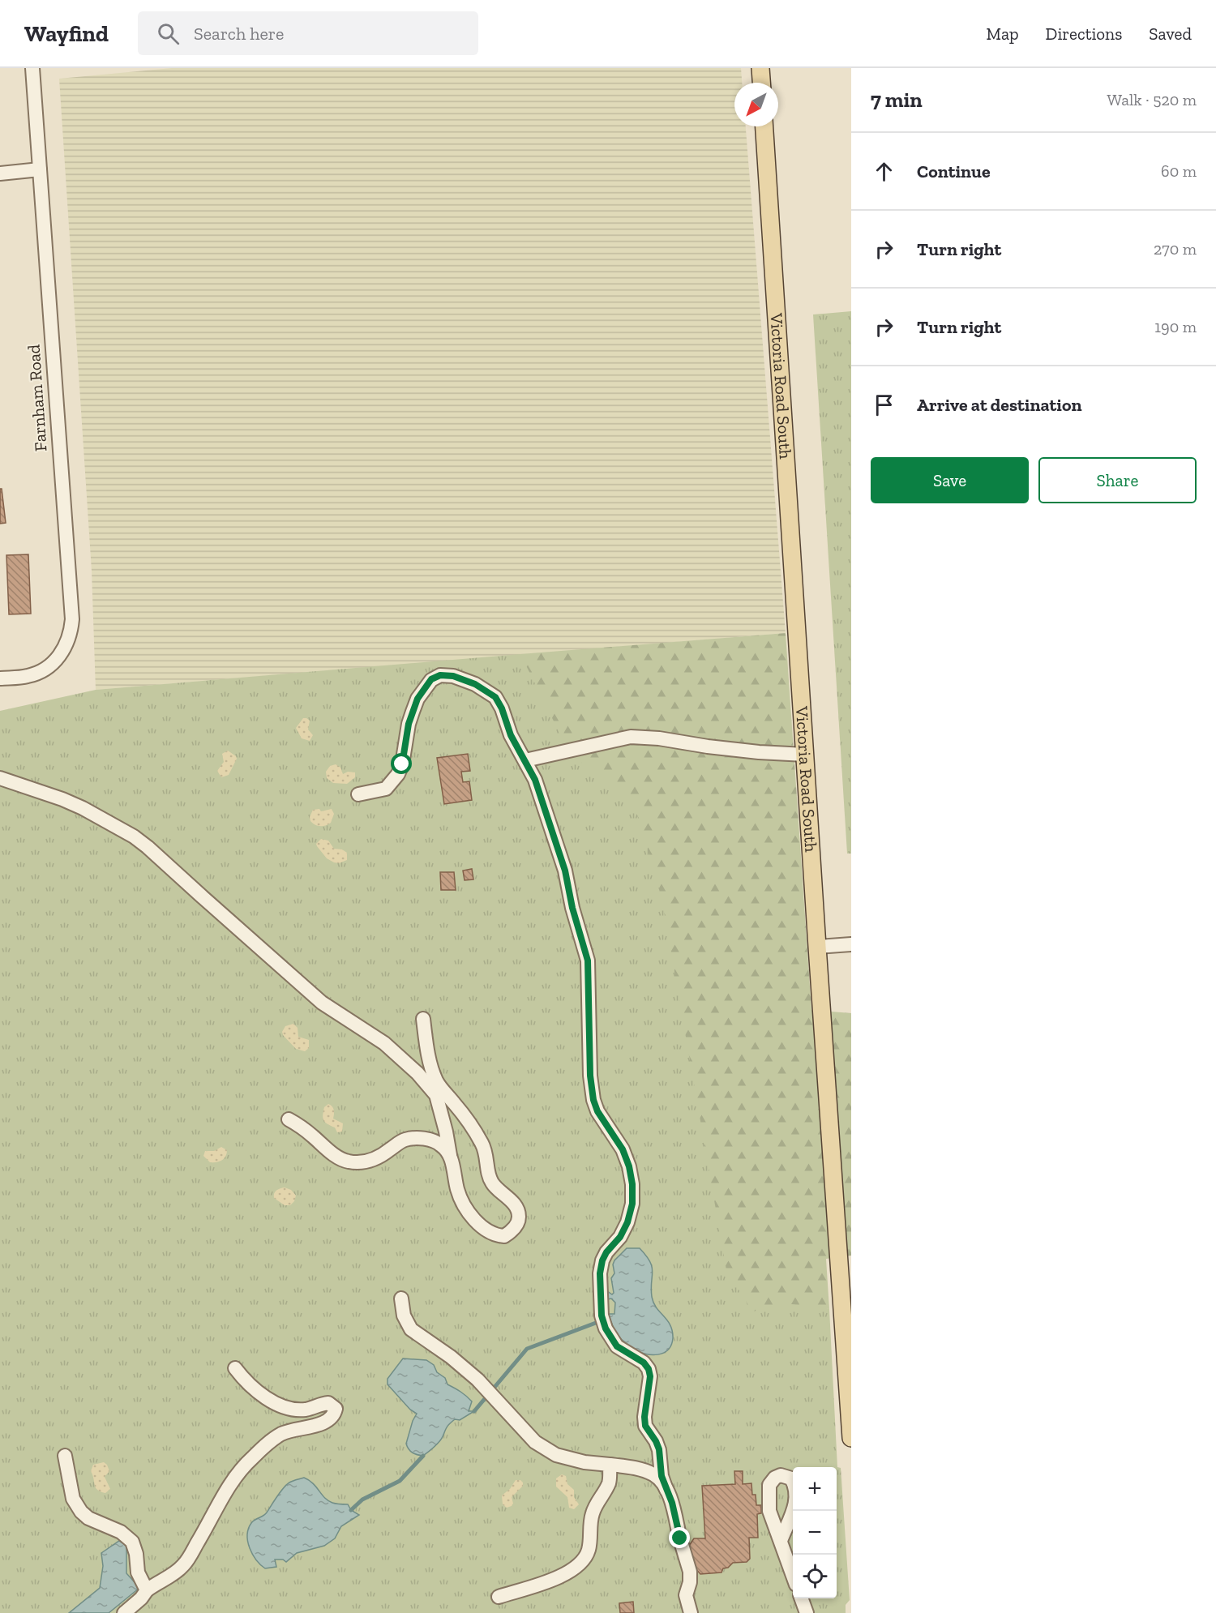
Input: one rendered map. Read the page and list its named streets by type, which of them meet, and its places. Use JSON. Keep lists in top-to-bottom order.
{
  "streets": {
    "main road": ["Victoria Road South"],
    "street": ["Farnham Road"]
  },
  "north": "bottom left",
  "page": {
    "header": "Wayfind",
    "search": "Search here",
    "nav": ["Map", "Directions", "Saved"],
    "heading": ["7 min", "Walk · 520 m"],
    "list": [
      ["Continue", "60 m"],
      ["Turn right", "270 m"],
      ["Turn right", "190 m"],
      "Arrive at destination"
    ],
    "buttons": ["Save", "Share"],
    "map_buttons": ["+", "−"]
  }
}
